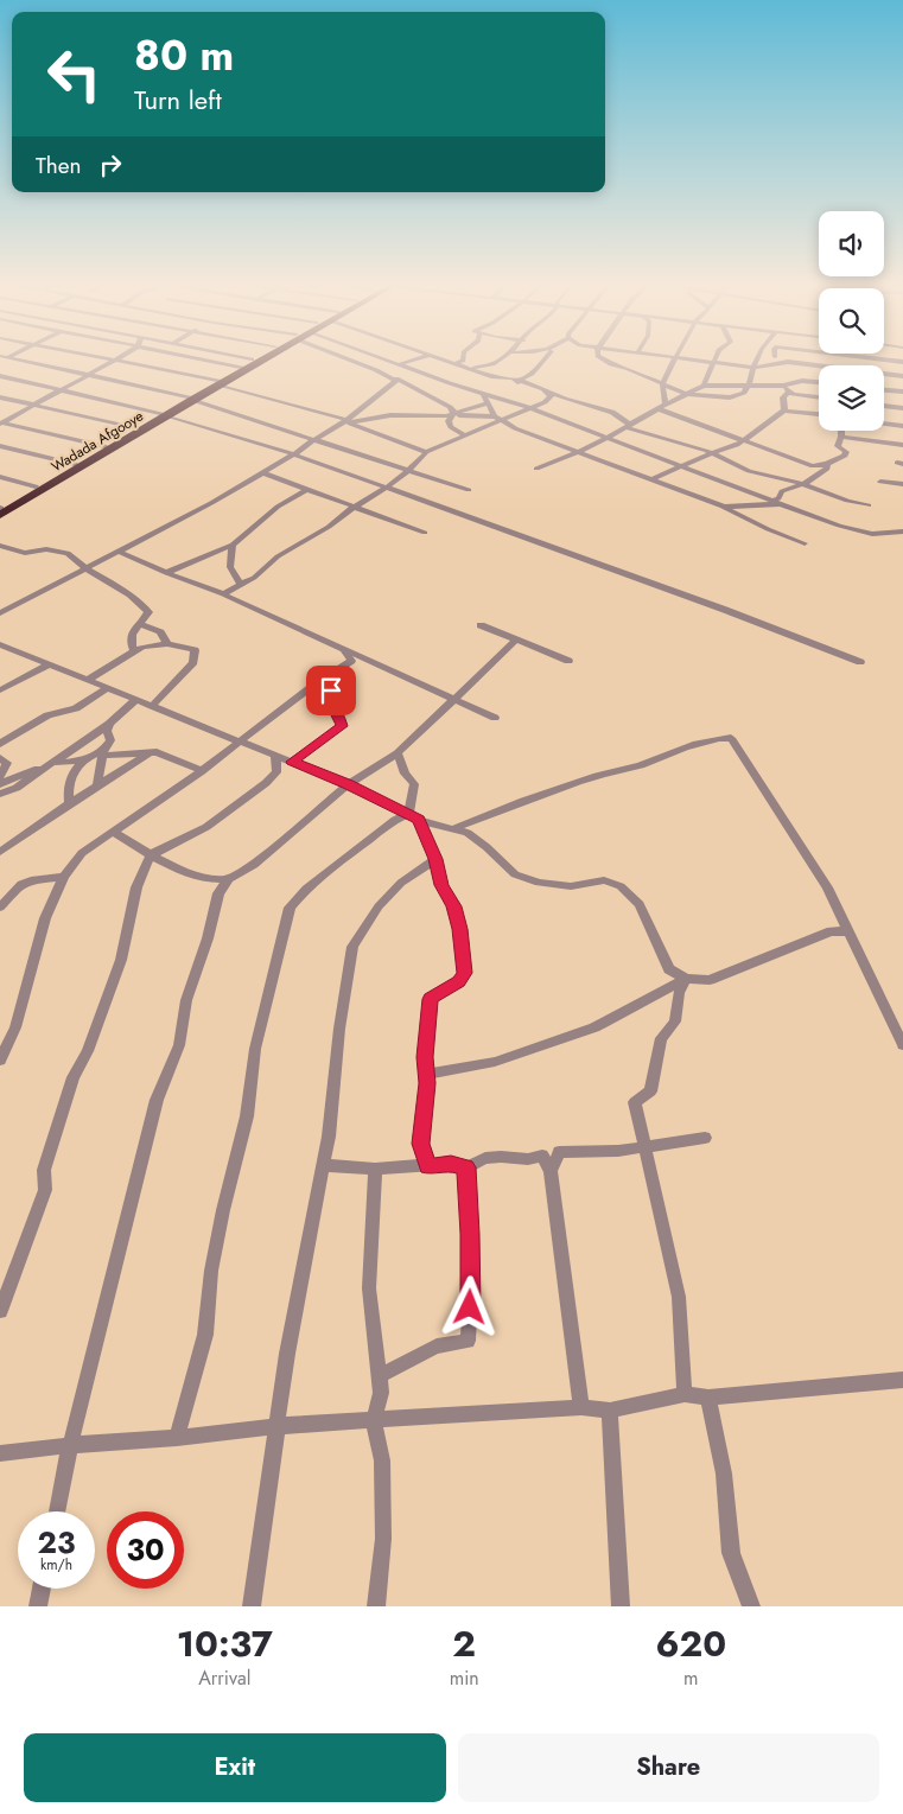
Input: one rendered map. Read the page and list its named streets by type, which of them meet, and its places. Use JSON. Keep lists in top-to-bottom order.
{
  "streets": {
    "highway": ["Wadada Afgooye"]
  },
  "page": {
    "turn": ["80 m", "Turn left"],
    "then": "Then",
    "speed": "23 km/h",
    "limit": "30",
    "eta": [
      "10:37",
      "Arrival",
      "2",
      "min",
      "620",
      "m"
    ],
    "buttons": ["Exit", "Share"]
  }
}
